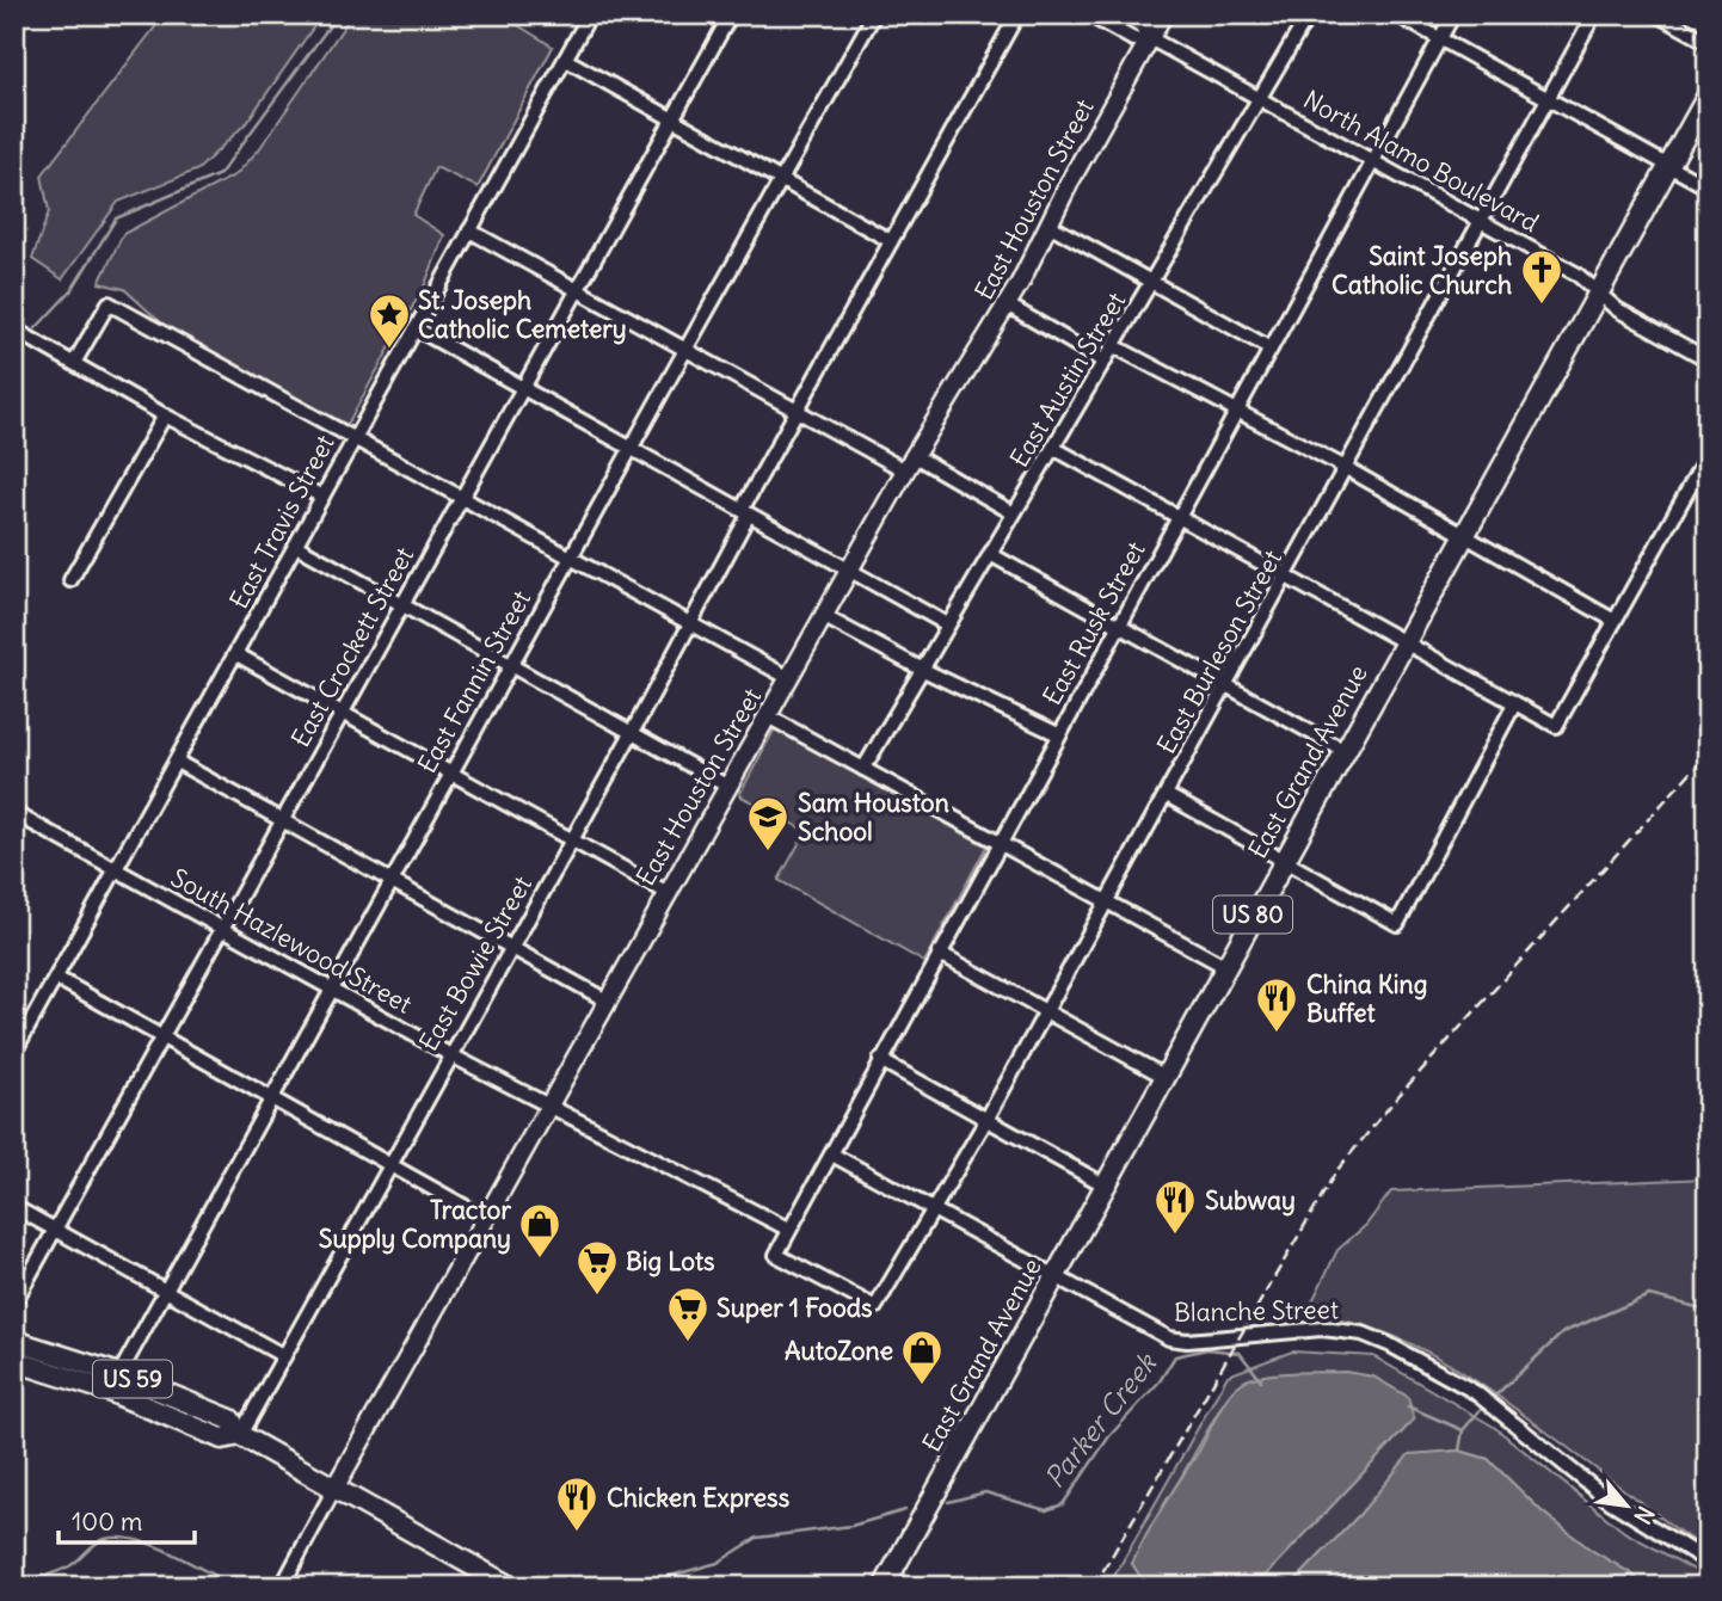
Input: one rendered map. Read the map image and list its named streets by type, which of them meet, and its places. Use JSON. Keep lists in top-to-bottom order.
{
  "streets": {
    "highway": ["East Grand Avenue", "US 80", "US 59"],
    "main road": ["East Houston Street"],
    "street": [
      "North Alamo Boulevard",
      "East Austin Street",
      "East Travis Street",
      "East Rusk Street",
      "East Crockett Street",
      "East Burleson Street",
      "East Fannin Street",
      "South Hazlewood Street",
      "East Bowie Street",
      "Blanche Street"
    ]
  },
  "crossings": [
    ["North Alamo Boulevard", "East Houston Street"],
    ["North Alamo Boulevard", "East Austin Street"],
    ["North Alamo Boulevard", "East Rusk Street"],
    ["North Alamo Boulevard", "East Burleson Street"],
    ["North Alamo Boulevard", "East Grand Avenue"],
    ["East Houston Street", "South Hazlewood Street"],
    ["East Houston Street", "US 59"],
    ["East Travis Street", "South Hazlewood Street"],
    ["East Rusk Street", "East Burleson Street"],
    ["East Rusk Street", "South Hazlewood Street"],
    ["East Rusk Street", "Blanche Street"],
    ["East Crockett Street", "South Hazlewood Street"],
    ["East Burleson Street", "Blanche Street"],
    ["East Fannin Street", "South Hazlewood Street"],
    ["East Fannin Street", "US 59"],
    ["East Grand Avenue", "Blanche Street"],
    ["South Hazlewood Street", "East Bowie Street"],
    ["East Bowie Street", "US 59"]
  ],
  "water": ["Parker Creek"],
  "places": {
    "church": ["Saint Joseph Catholic Church"],
    "place": ["St. Joseph Catholic Cemetery"],
    "school or university": ["Sam Houston School"],
    "restaurant": ["China King Buffet", "Subway", "Chicken Express"],
    "shop": ["Tractor Supply Company", "AutoZone"],
    "supermarket": ["Big Lots", "Super 1 Foods"]
  },
  "scale_bar": "100 m",
  "north": "bottom right"
}
